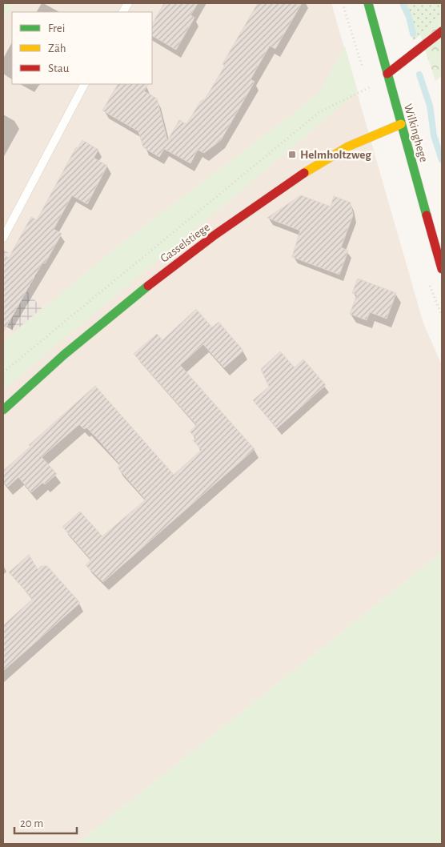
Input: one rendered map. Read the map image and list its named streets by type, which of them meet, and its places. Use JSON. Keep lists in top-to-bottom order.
{
  "streets": {
    "street": ["Wilkinghege", "Gasselstiege"]
  },
  "crossings": [
    ["Wilkinghege", "Gasselstiege"]
  ],
  "places": {
    "transit": ["Helmholtzweg"]
  },
  "legend": ["Frei", "Zäh", "Stau"],
  "scale_bar": "20 m"
}
